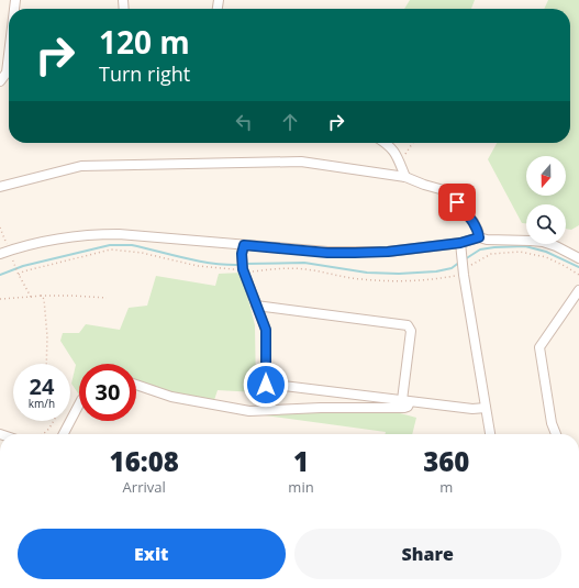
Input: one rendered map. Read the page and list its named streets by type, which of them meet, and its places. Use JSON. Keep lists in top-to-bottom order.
{
  "north": "bottom",
  "page": {
    "turn": ["120 m", "Turn right"],
    "speed": "24 km/h",
    "limit": "30",
    "eta": [
      "16:08",
      "Arrival",
      "1",
      "min",
      "360",
      "m"
    ],
    "buttons": ["Exit", "Share"]
  }
}
